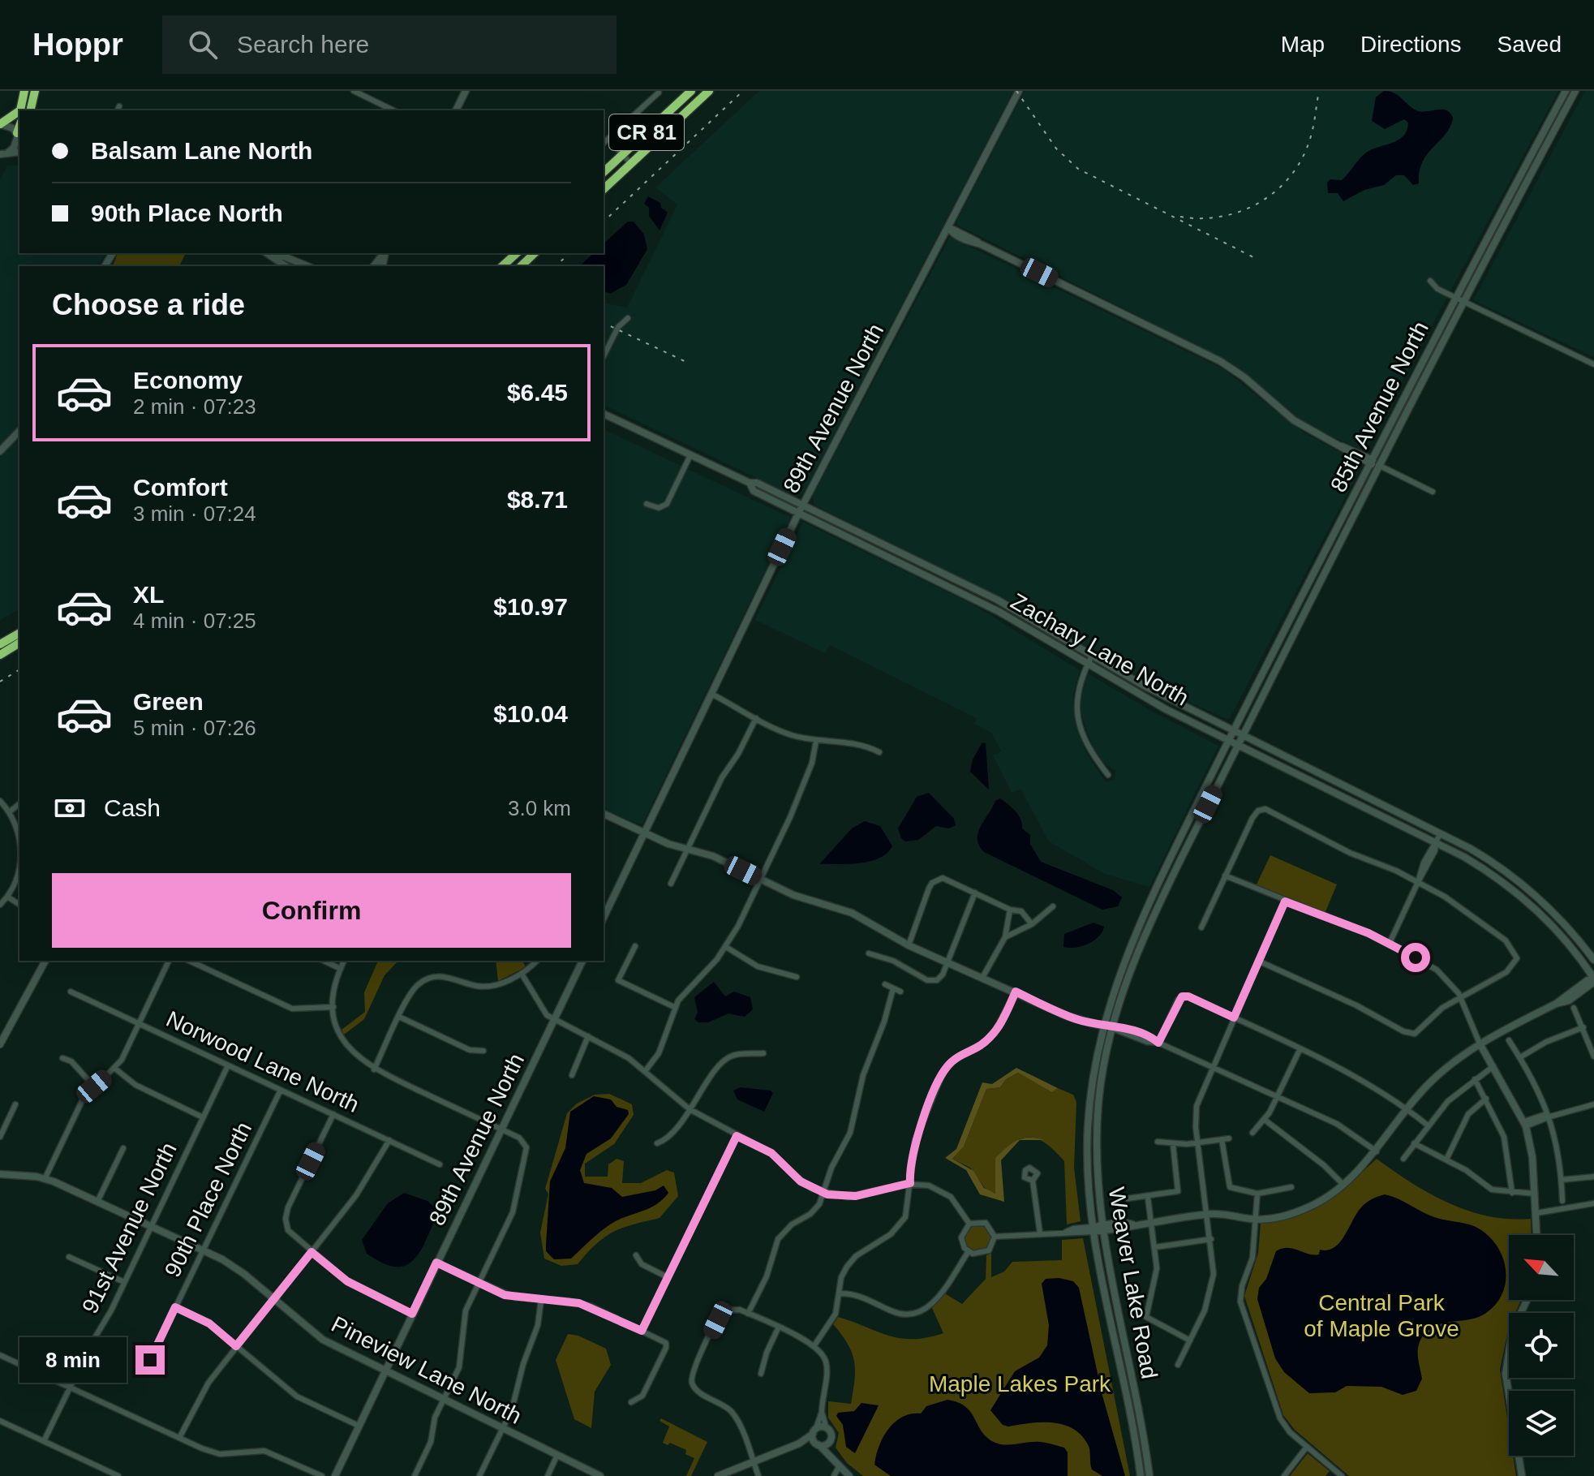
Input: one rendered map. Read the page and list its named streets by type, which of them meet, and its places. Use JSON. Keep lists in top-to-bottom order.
{
  "streets": {
    "highway": ["CR 81"],
    "main road": [
      "85th Avenue North",
      "89th Avenue North",
      "Zachary Lane North",
      "Weaver Lake Road",
      "Pineview Lane North"
    ],
    "street": ["Norwood Lane North", "90th Place North", "91st Avenue North"]
  },
  "crossings": [
    ["85th Avenue North", "Zachary Lane North"],
    ["85th Avenue North", "Weaver Lake Road"],
    ["89th Avenue North", "Zachary Lane North"],
    ["89th Avenue North", "Pineview Lane North"],
    ["Zachary Lane North", "Weaver Lake Road"],
    ["Norwood Lane North", "90th Place North"],
    ["Norwood Lane North", "91st Avenue North"],
    ["90th Place North", "Pineview Lane North"],
    ["91st Avenue North", "Pineview Lane North"]
  ],
  "parks": ["Central Park of Maple Grove", "Maple Lakes Park"],
  "north": "top left",
  "page": {
    "header": "Hoppr",
    "search": "Search here",
    "nav": ["Map", "Directions", "Saved"],
    "banner": ["Balsam Lane North", "90th Place North"],
    "heading": "Choose a ride",
    "list": [
      {
        "name": "Economy",
        "note": "2 min · 07:23",
        "value": "$6.45"
      },
      {
        "name": "Comfort",
        "note": "3 min · 07:24",
        "value": "$8.71"
      },
      {
        "name": "XL",
        "note": "4 min · 07:25",
        "value": "$10.97"
      },
      {
        "name": "Green",
        "note": "5 min · 07:26",
        "value": "$10.04"
      }
    ],
    "pay": ["Cash", "3.0 km"],
    "buttons": "Confirm",
    "bubble": "8 min"
  }
}
